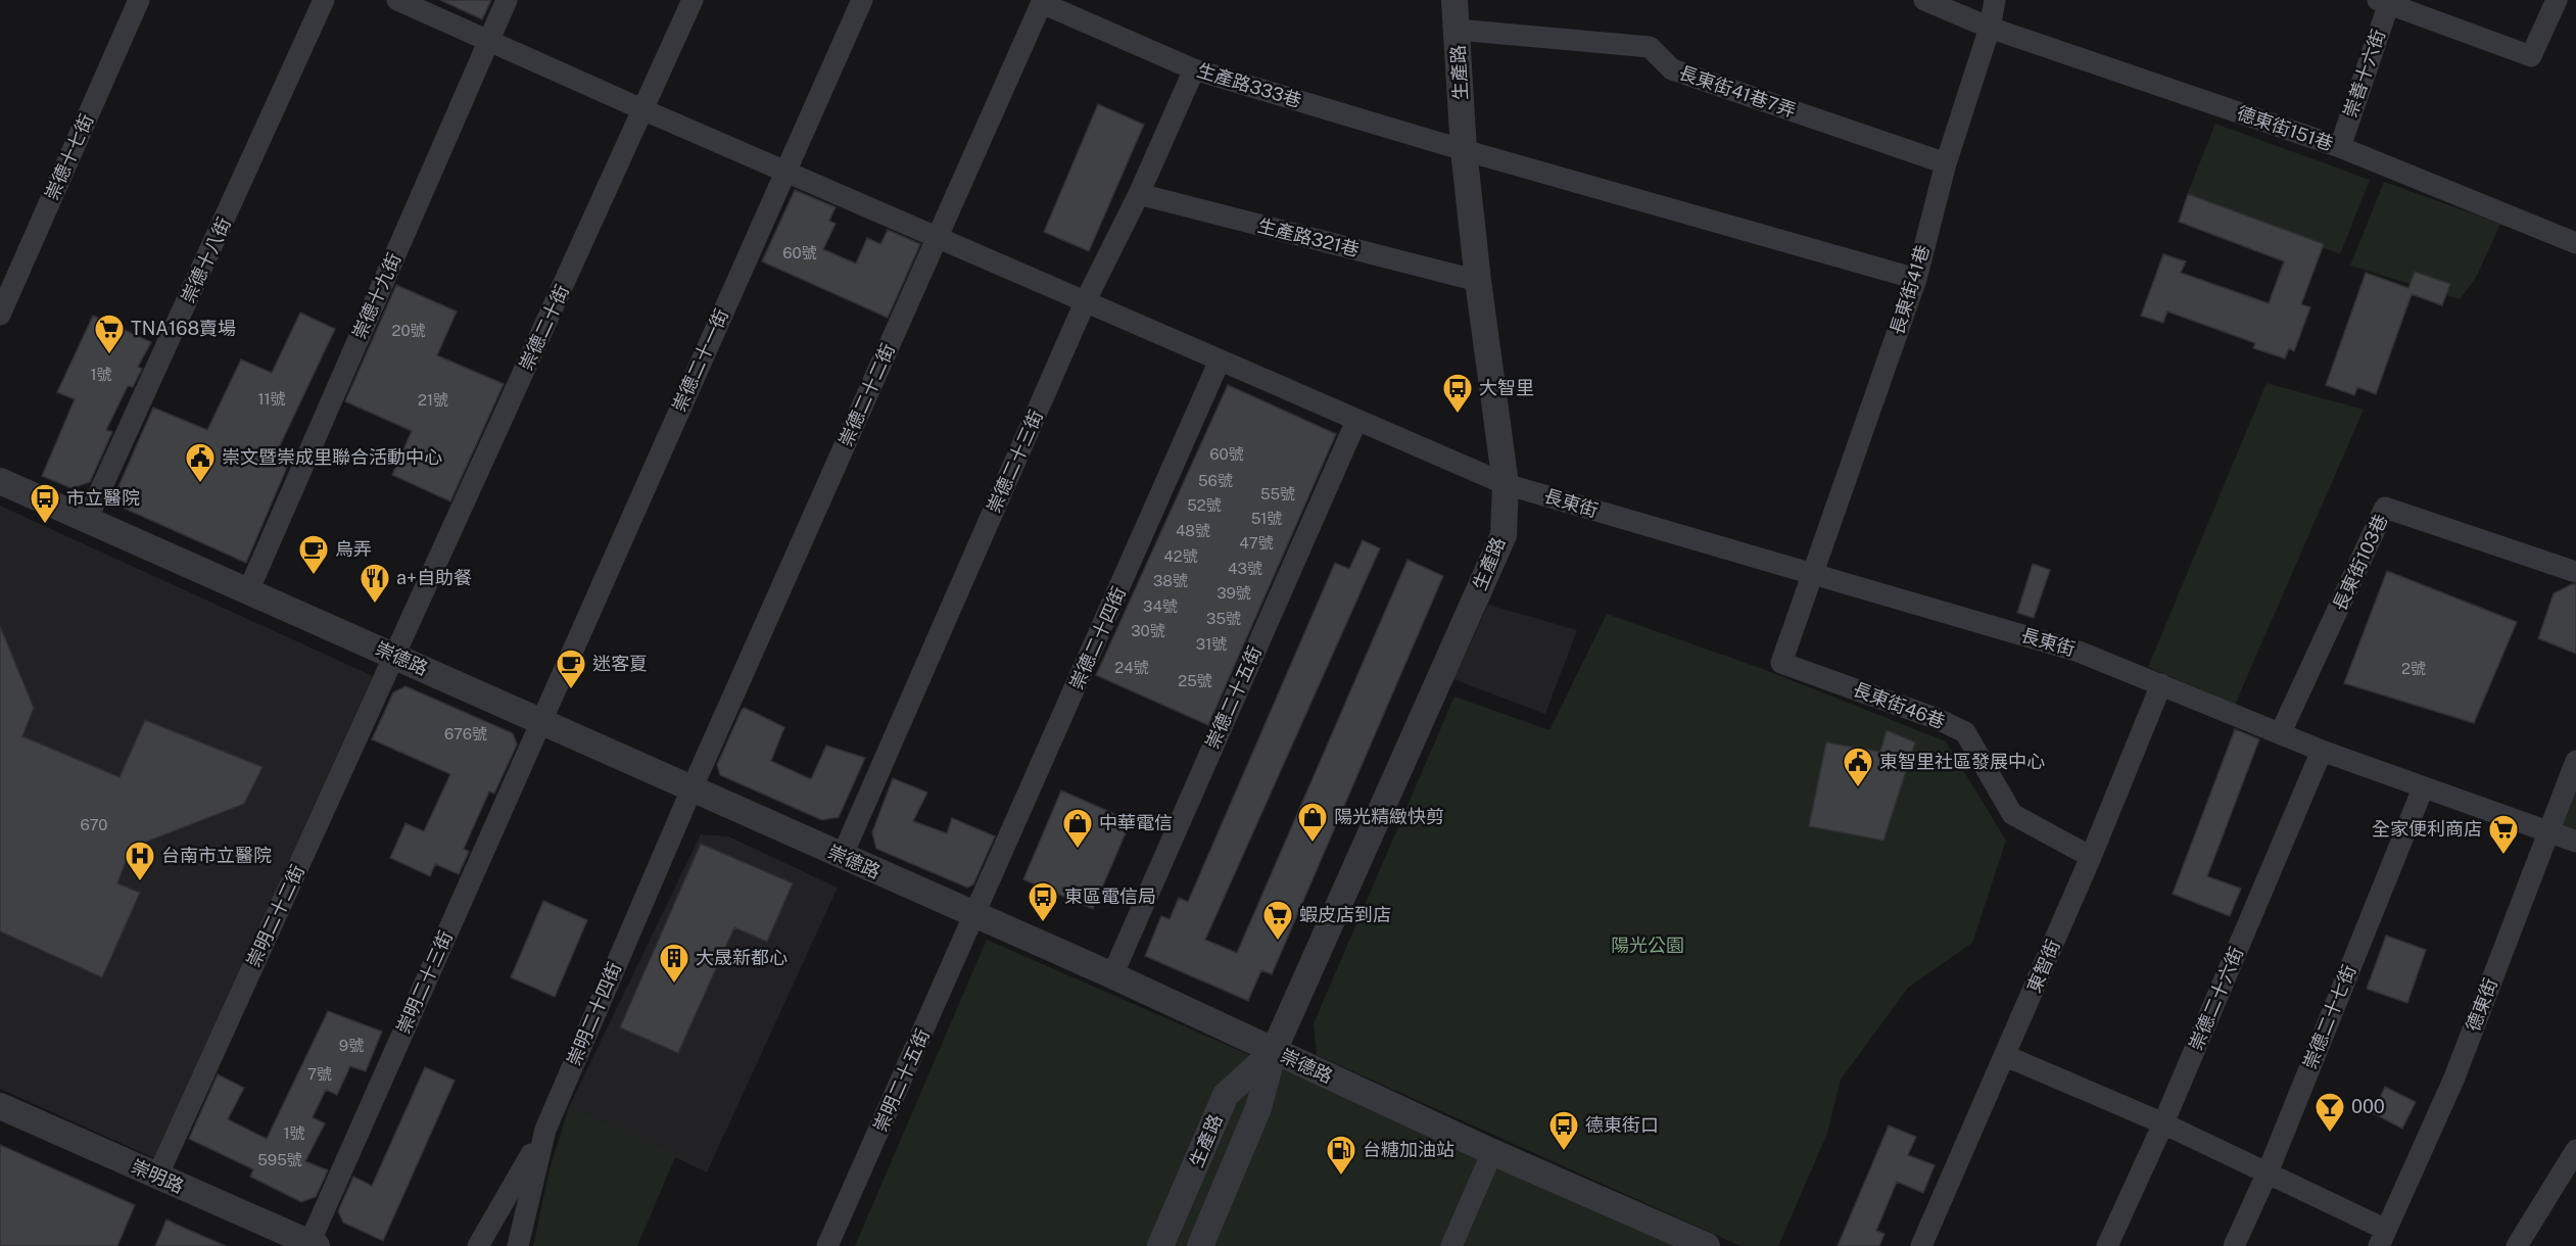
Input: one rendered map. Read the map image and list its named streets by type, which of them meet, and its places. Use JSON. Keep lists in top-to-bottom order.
{
  "streets": {
    "street": [
      "生產路",
      "崇善十六街",
      "生產路333巷",
      "長東街41巷7弄",
      "德東街151巷",
      "崇德十七街",
      "生產路321巷",
      "崇德十八街",
      "長東街41巷",
      "崇德十九街",
      "崇德二十街",
      "崇德二十一街",
      "崇德二十二街",
      "崇德二十三街",
      "長東街",
      "長東街103巷",
      "崇德二十四街",
      "崇德路",
      "崇德二十五街",
      "長東街46巷",
      "崇明二十二街",
      "東智街",
      "崇明二十三街",
      "崇德二十六街",
      "德東街",
      "崇明二十四街",
      "崇德二十七街",
      "崇明二十五街",
      "崇明路"
    ]
  },
  "crossings": [
    ["生產路", "生產路333巷"],
    ["生產路", "長東街41巷7弄"],
    ["生產路", "生產路321巷"],
    ["生產路", "長東街"],
    ["生產路", "崇德路"],
    ["崇善十六街", "德東街151巷"],
    ["生產路333巷", "長東街41巷"],
    ["生產路333巷", "崇德二十二街"],
    ["生產路333巷", "崇德二十三街"],
    ["長東街41巷7弄", "長東街41巷"],
    ["德東街151巷", "長東街41巷"],
    ["生產路321巷", "崇德二十三街"],
    ["崇德十八街", "崇德路"],
    ["長東街41巷", "長東街"],
    ["長東街41巷", "長東街46巷"],
    ["崇德十九街", "長東街"],
    ["崇德十九街", "崇德路"],
    ["崇德二十街", "長東街"],
    ["崇德二十街", "崇德路"],
    ["崇德二十街", "崇明二十二街"],
    ["崇德二十一街", "長東街"],
    ["崇德二十一街", "崇德路"],
    ["崇德二十一街", "崇明二十三街"],
    ["崇德二十二街", "長東街"],
    ["崇德二十二街", "崇德路"],
    ["崇德二十二街", "崇明二十四街"],
    ["崇德二十三街", "長東街"],
    ["崇德二十三街", "崇德路"],
    ["長東街", "長東街103巷"],
    ["長東街", "崇德二十四街"],
    ["長東街", "崇德二十五街"],
    ["長東街", "長東街46巷"],
    ["長東街", "東智街"],
    ["長東街", "崇德二十六街"],
    ["長東街", "德東街"],
    ["長東街", "崇德二十七街"],
    ["崇德二十四街", "崇德路"],
    ["崇德二十四街", "崇明二十五街"],
    ["崇德路", "崇德二十五街"],
    ["崇德路", "崇明二十二街"],
    ["崇德路", "崇明二十三街"],
    ["崇德路", "崇明二十四街"],
    ["崇德路", "崇明二十五街"],
    ["長東街46巷", "東智街"],
    ["崇明二十二街", "崇明路"],
    ["崇明二十三街", "崇明路"]
  ],
  "parks": ["陽光公園"],
  "places": {
    "supermarket": ["TNA168賣場", "全家便利商店", "蝦皮店到店"],
    "bus stop": [
      "大智里",
      "市立醫院",
      "東區電信局",
      "德東街口"
    ],
    "public building": ["崇文暨崇成里聯合活動中心", "東智里社區發展中心"],
    "cafe": ["烏弄", "迷客夏"],
    "restaurant": ["a+自助餐"],
    "shop": ["陽光精緻快剪", "中華電信"],
    "hospital": ["台南市立醫院"],
    "building": ["大晟新都心"],
    "bar": ["000"],
    "fuel station": ["台糖加油站"]
  },
  "house_numbers": [
    "60號",
    "20號",
    "1號",
    "11號",
    "21號",
    "60號",
    "56號",
    "55號",
    "52號",
    "51號",
    "48號",
    "47號",
    "42號",
    "43號",
    "38號",
    "39號",
    "34號",
    "35號",
    "30號",
    "31號",
    "24號",
    "2號",
    "25號",
    "676號",
    "670",
    "9號",
    "7號",
    "1號",
    "595號"
  ]
}
